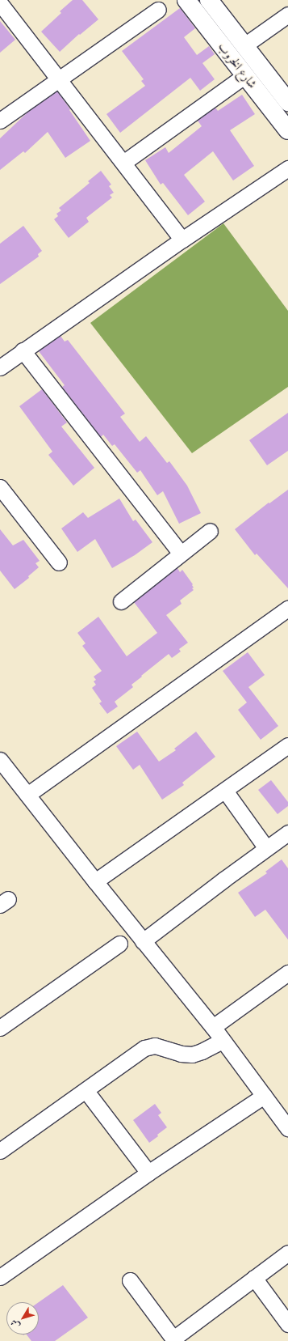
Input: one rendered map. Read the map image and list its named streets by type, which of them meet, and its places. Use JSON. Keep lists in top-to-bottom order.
{
  "streets": {
    "main road": ["شارع الخروب"]
  },
  "north": "bottom left"
}
